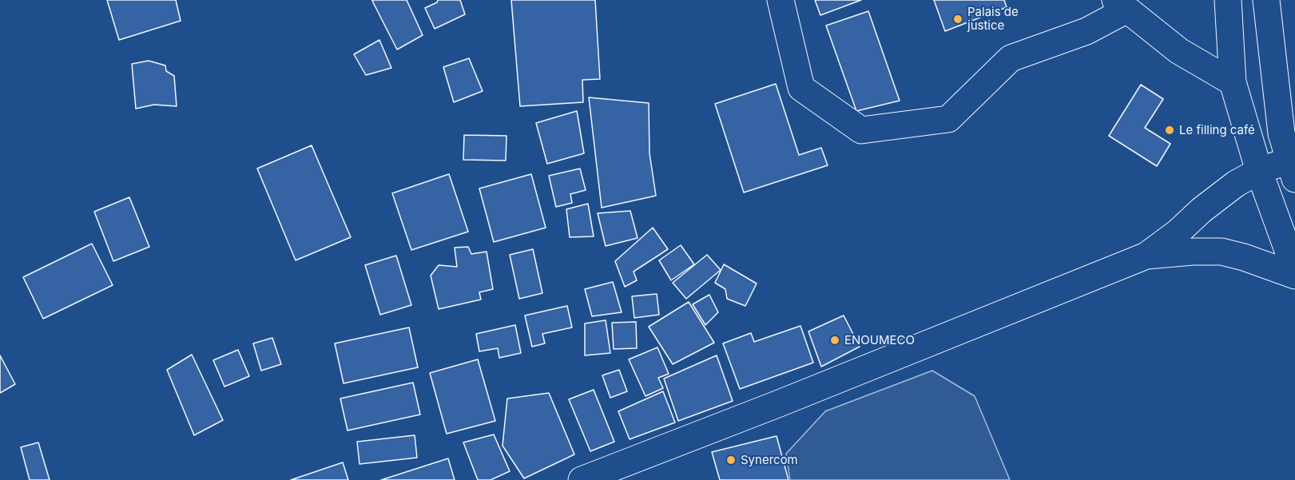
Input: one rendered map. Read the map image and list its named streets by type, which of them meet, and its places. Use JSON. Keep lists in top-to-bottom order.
{
  "places": [
    "Palais de justice",
    "Le filling café",
    "ENOUMECO",
    "Synercom"
  ]
}
